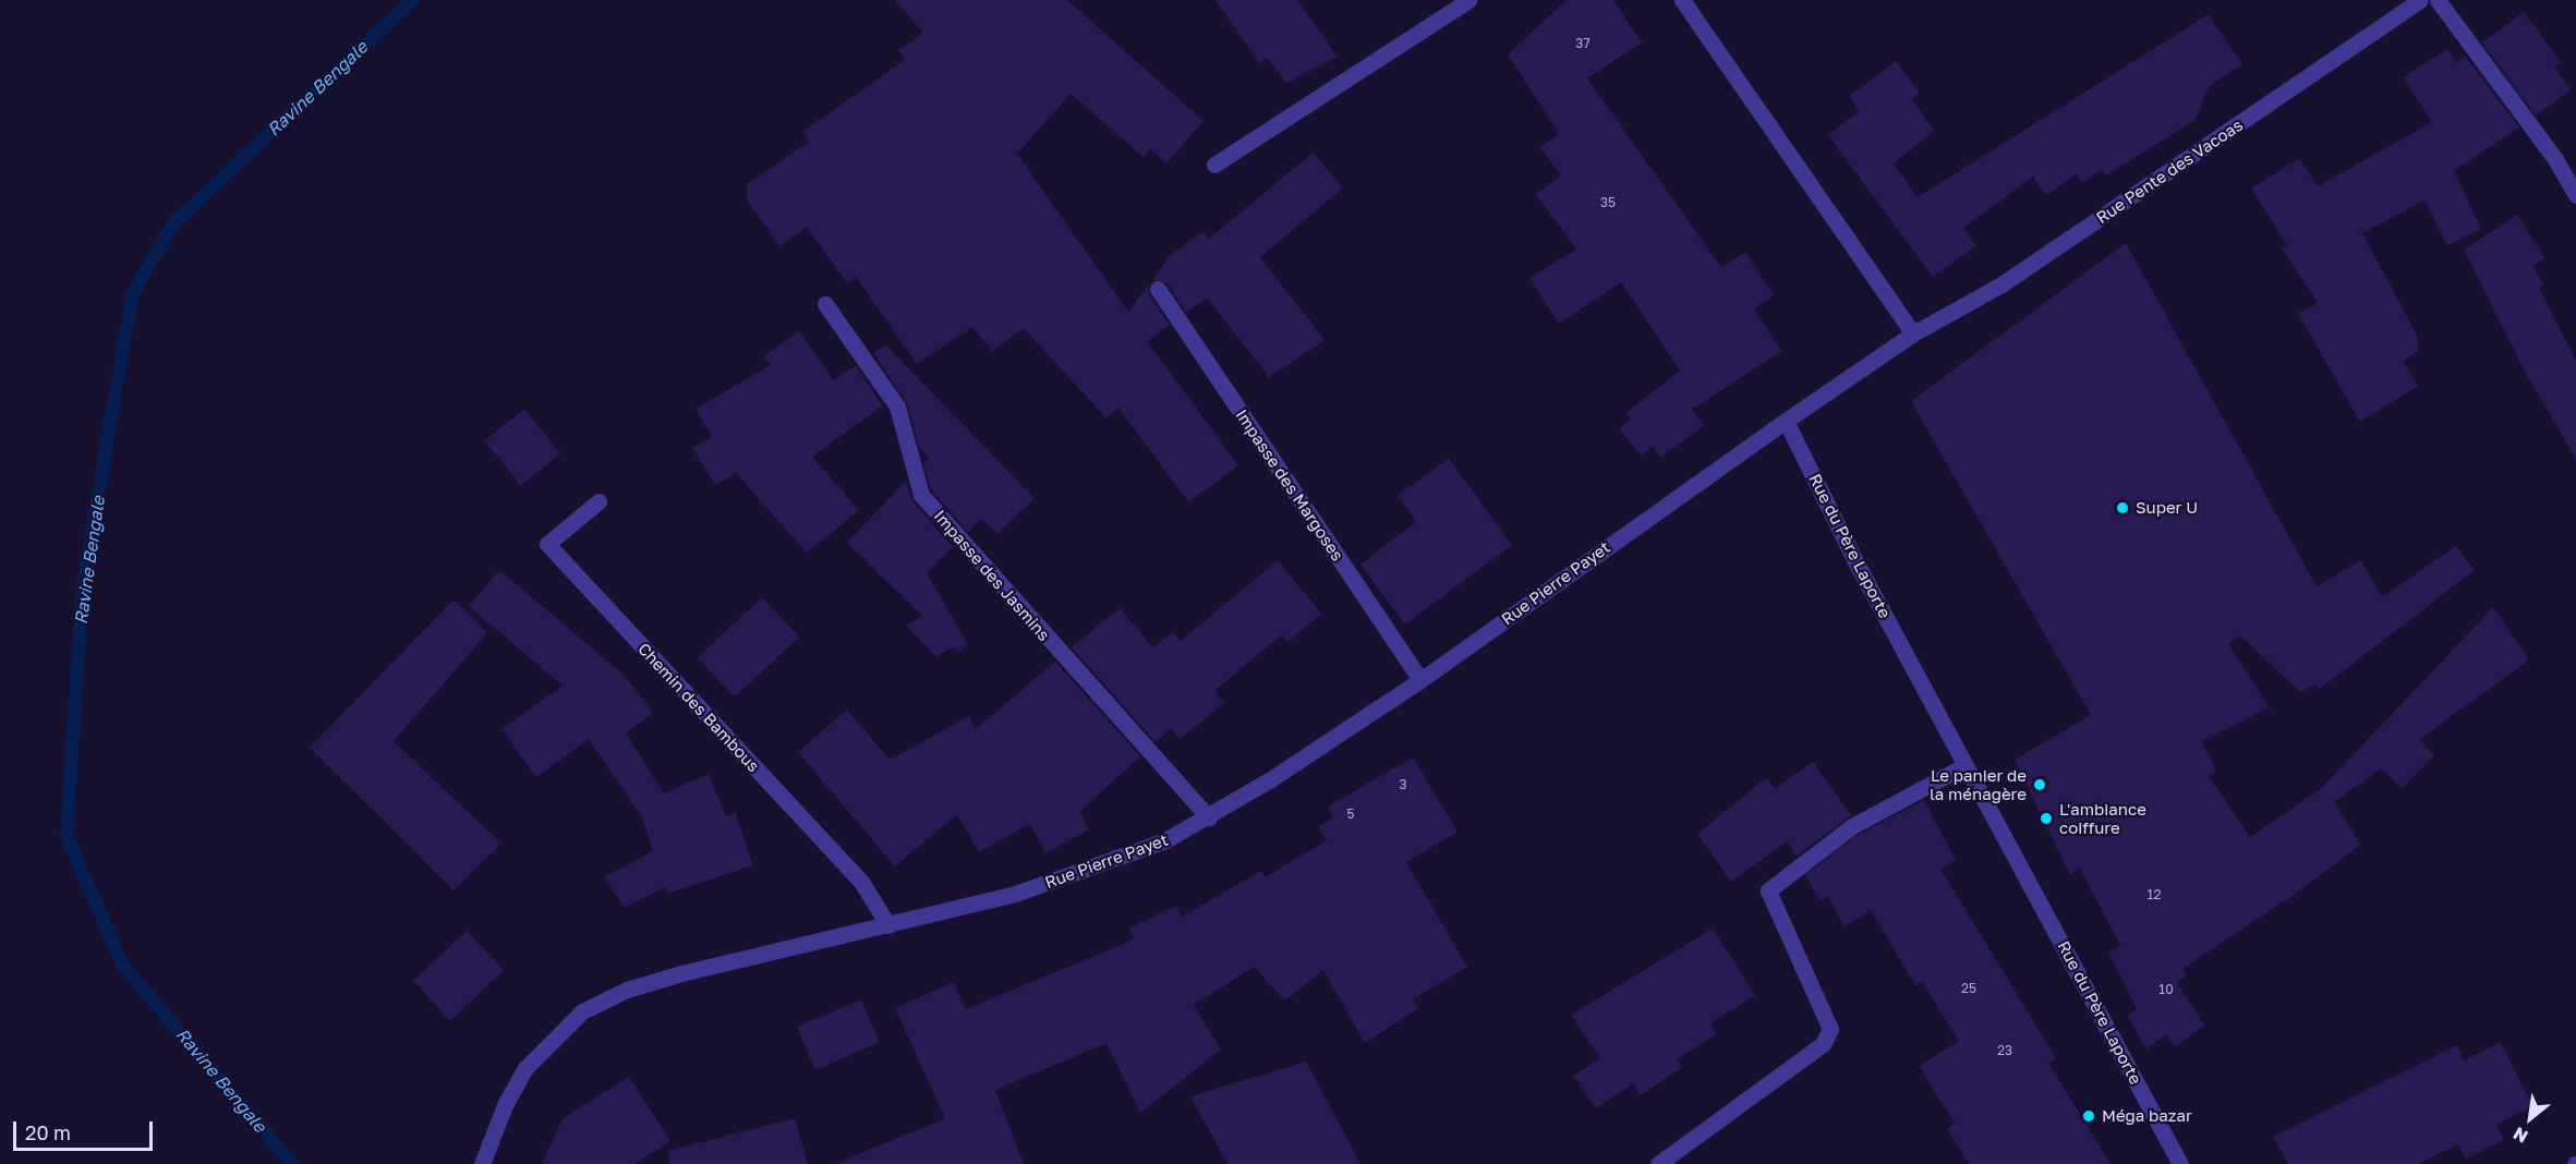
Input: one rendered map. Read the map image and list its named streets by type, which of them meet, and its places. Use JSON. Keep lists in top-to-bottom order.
{
  "streets": {
    "street": [
      "Rue Pente des Vacoas",
      "Impasse des Margoses",
      "Rue du Père Laporte",
      "Impasse des Jasmins",
      "Rue Pierre Payet",
      "Chemin des Bambous"
    ]
  },
  "crossings": [
    ["Impasse des Margoses", "Rue Pierre Payet"],
    ["Rue du Père Laporte", "Rue Pierre Payet"],
    ["Impasse des Jasmins", "Rue Pierre Payet"],
    ["Rue Pierre Payet", "Chemin des Bambous"]
  ],
  "water": ["Ravine Bengale"],
  "places": [
    "Super U",
    "Le panier de la ménagère",
    "L'ambiance coiffure",
    "Méga bazar"
  ],
  "house_numbers": [
    "37",
    "35",
    "3",
    "5",
    "12",
    "25",
    "10",
    "23"
  ],
  "scale_bar": "20 m",
  "north": "bottom left"
}
